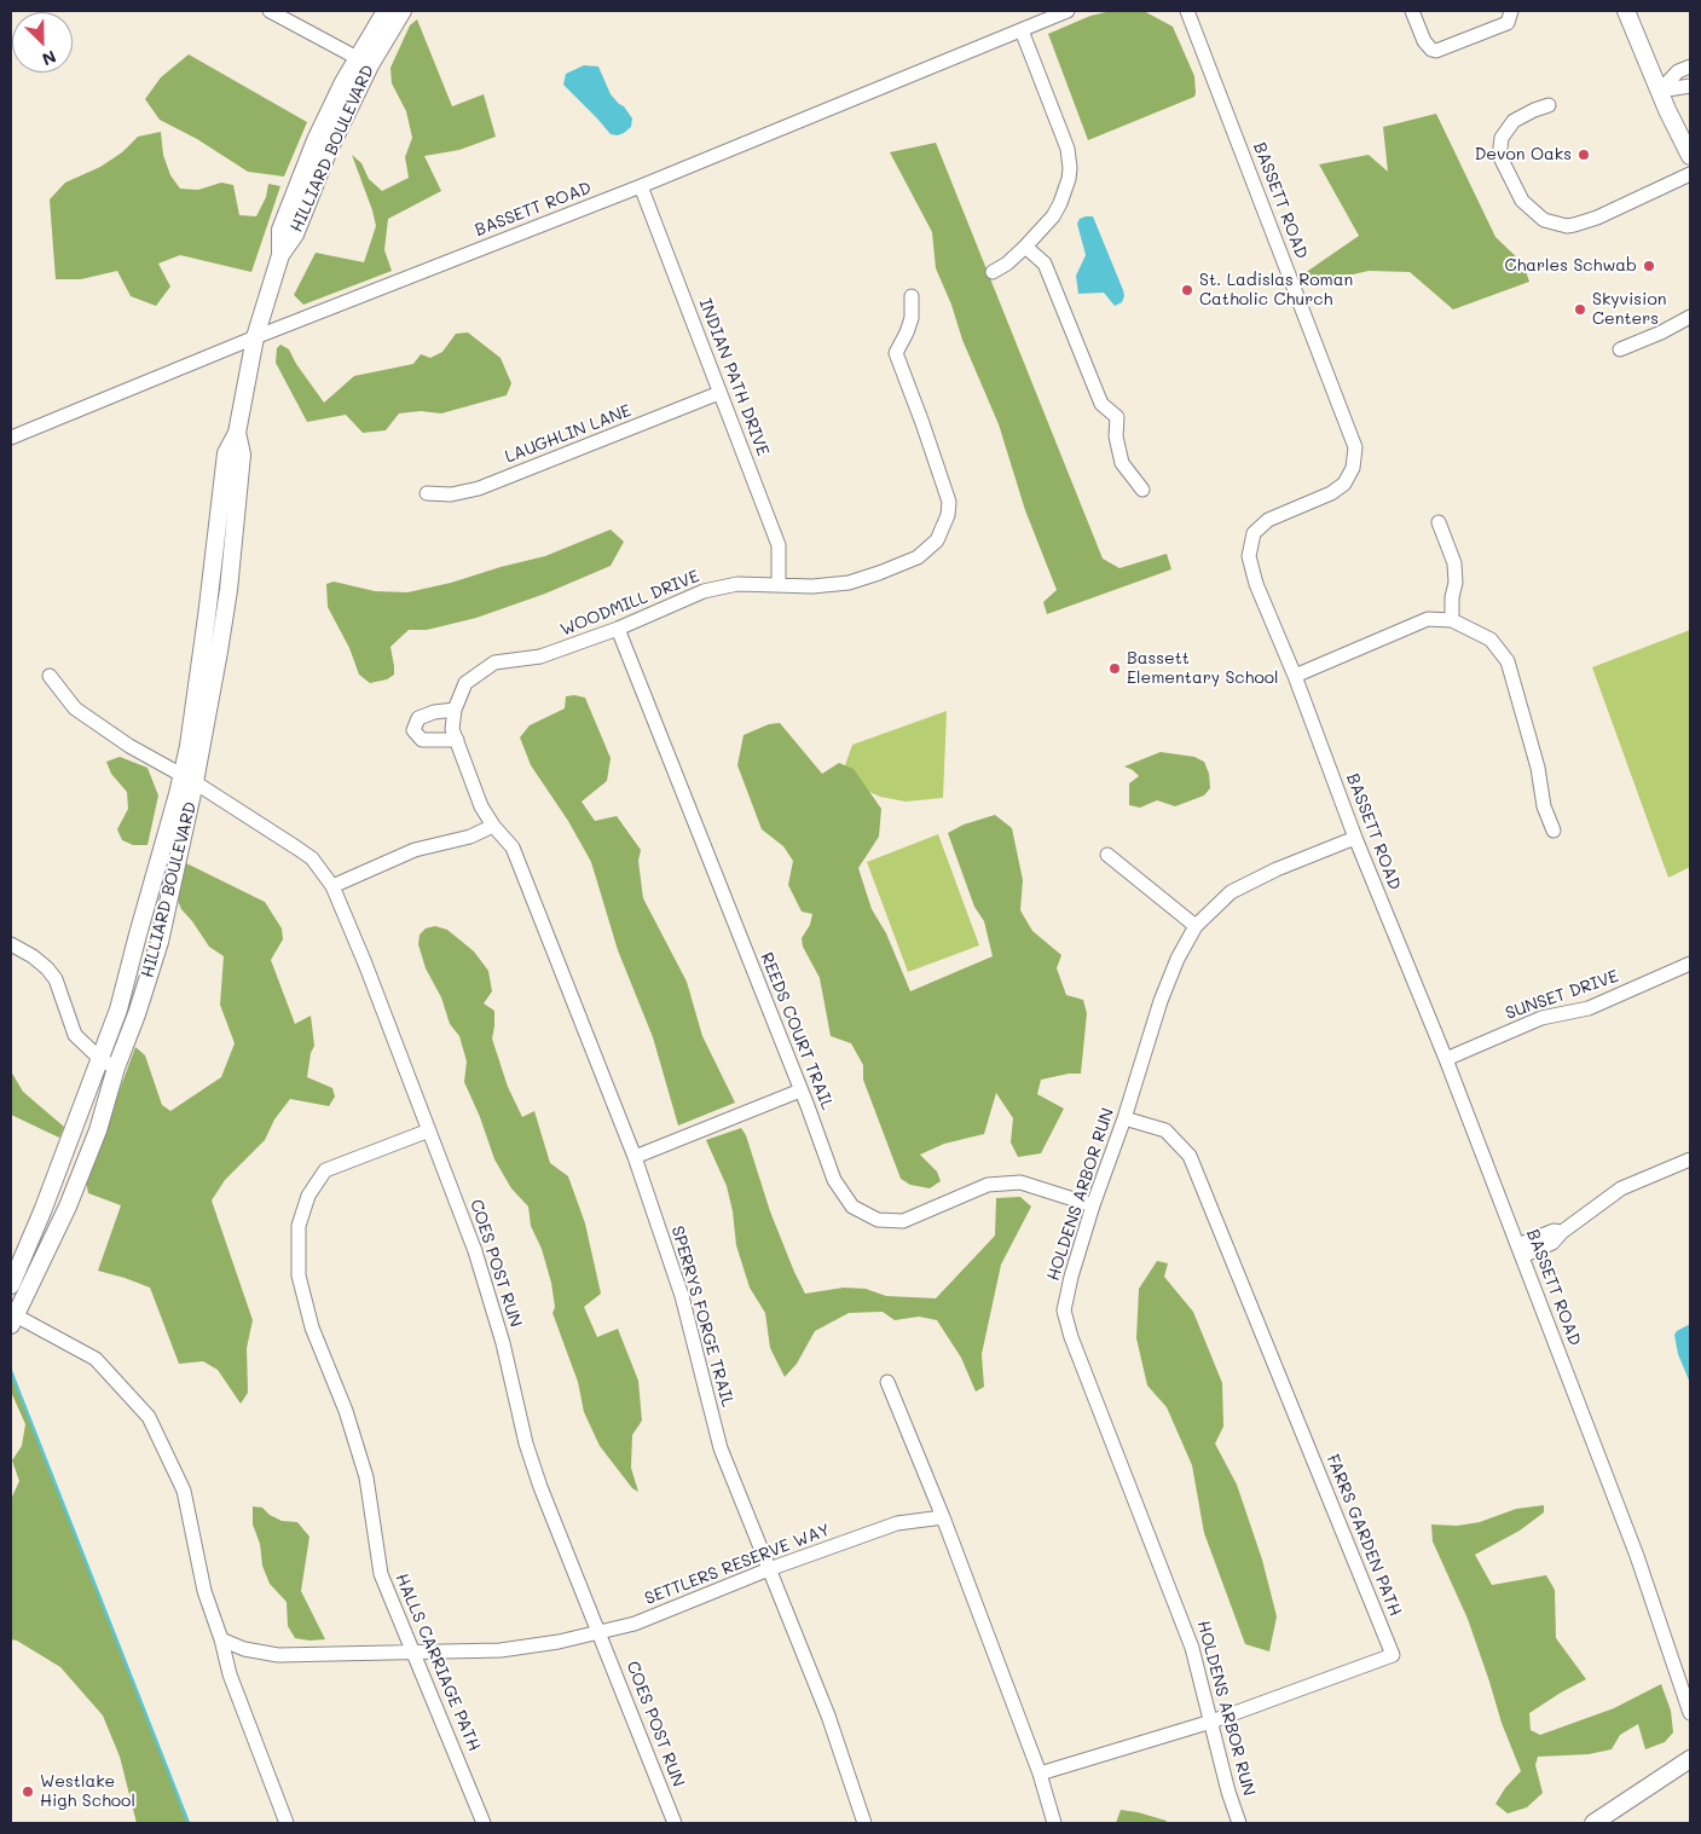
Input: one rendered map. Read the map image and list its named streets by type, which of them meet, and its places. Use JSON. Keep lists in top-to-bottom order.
{
  "streets": {
    "main road": ["HILLIARD BOULEVARD"],
    "street": [
      "BASSETT ROAD",
      "INDIAN PATH DRIVE",
      "LAUGHLIN LANE",
      "WOODMILL DRIVE",
      "SUNSET DRIVE",
      "REEDS COURT TRAIL",
      "HOLDENS ARBOR RUN",
      "COES POST RUN",
      "SPERRYS FORGE TRAIL",
      "FARRS GARDEN PATH",
      "SETTLERS RESERVE WAY",
      "HALLS CARRIAGE PATH"
    ]
  },
  "crossings": [
    ["HILLIARD BOULEVARD", "BASSETT ROAD"],
    ["HILLIARD BOULEVARD", "COES POST RUN"],
    ["BASSETT ROAD", "INDIAN PATH DRIVE"],
    ["BASSETT ROAD", "SUNSET DRIVE"],
    ["BASSETT ROAD", "HOLDENS ARBOR RUN"],
    ["INDIAN PATH DRIVE", "LAUGHLIN LANE"],
    ["INDIAN PATH DRIVE", "WOODMILL DRIVE"],
    ["WOODMILL DRIVE", "REEDS COURT TRAIL"],
    ["WOODMILL DRIVE", "SPERRYS FORGE TRAIL"],
    ["REEDS COURT TRAIL", "HOLDENS ARBOR RUN"],
    ["HOLDENS ARBOR RUN", "FARRS GARDEN PATH"],
    ["COES POST RUN", "SETTLERS RESERVE WAY"],
    ["COES POST RUN", "HALLS CARRIAGE PATH"],
    ["SPERRYS FORGE TRAIL", "SETTLERS RESERVE WAY"],
    ["SETTLERS RESERVE WAY", "HALLS CARRIAGE PATH"]
  ],
  "places": [
    "Devon Oaks",
    "Charles Schwab",
    "St. Ladislas Roman Catholic Church",
    "Skyvision Centers",
    "Bassett Elementary School",
    "Westlake High School"
  ],
  "north": "bottom right"
}
